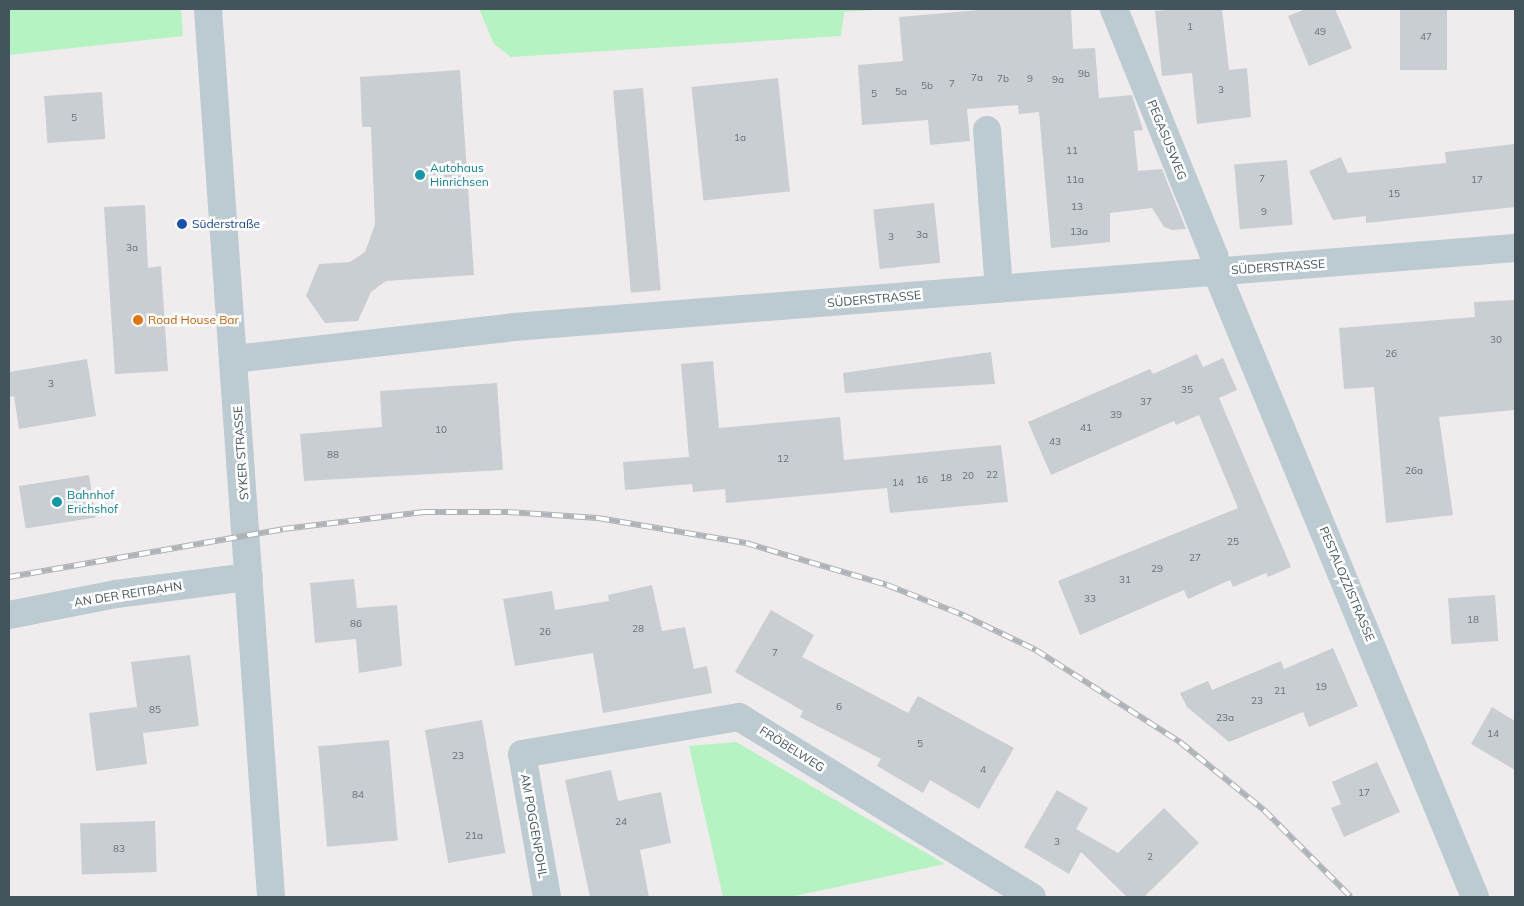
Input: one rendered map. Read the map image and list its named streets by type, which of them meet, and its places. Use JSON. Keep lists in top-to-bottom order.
{
  "streets": {
    "street": [
      "PEGASUSWEG",
      "SÜDERSTRASSE",
      "SYKER STRASSE",
      "PESTALOZZISTRASSE",
      "AN DER REITBAHN",
      "FRÖBELWEG",
      "AM POGGENPOHL"
    ]
  },
  "crossings": [
    ["PEGASUSWEG", "SÜDERSTRASSE"],
    ["PEGASUSWEG", "PESTALOZZISTRASSE"],
    ["SÜDERSTRASSE", "SYKER STRASSE"],
    ["SÜDERSTRASSE", "PESTALOZZISTRASSE"],
    ["SYKER STRASSE", "AN DER REITBAHN"],
    ["FRÖBELWEG", "AM POGGENPOHL"]
  ],
  "places": [
    "Autohaus Hinrichsen",
    "Süderstraße",
    "Road House Bar",
    "Bahnhof Erichshof"
  ],
  "house_numbers": [
    "1",
    "49",
    "47",
    "9b",
    "7a",
    "7b",
    "9",
    "9a",
    "7",
    "5b",
    "3",
    "5a",
    "5",
    "5",
    "1a",
    "11",
    "7",
    "11a",
    "17",
    "15",
    "13",
    "9",
    "13a",
    "3a",
    "3",
    "3a",
    "30",
    "26",
    "3",
    "35",
    "37",
    "39",
    "41",
    "10",
    "43",
    "88",
    "12",
    "26a",
    "22",
    "20",
    "18",
    "16",
    "14",
    "25",
    "27",
    "29",
    "31",
    "33",
    "18",
    "86",
    "28",
    "26",
    "7",
    "19",
    "21",
    "23",
    "6",
    "85",
    "23a",
    "14",
    "5",
    "23",
    "4",
    "17",
    "84",
    "24",
    "21a",
    "3",
    "83",
    "2"
  ]
}
